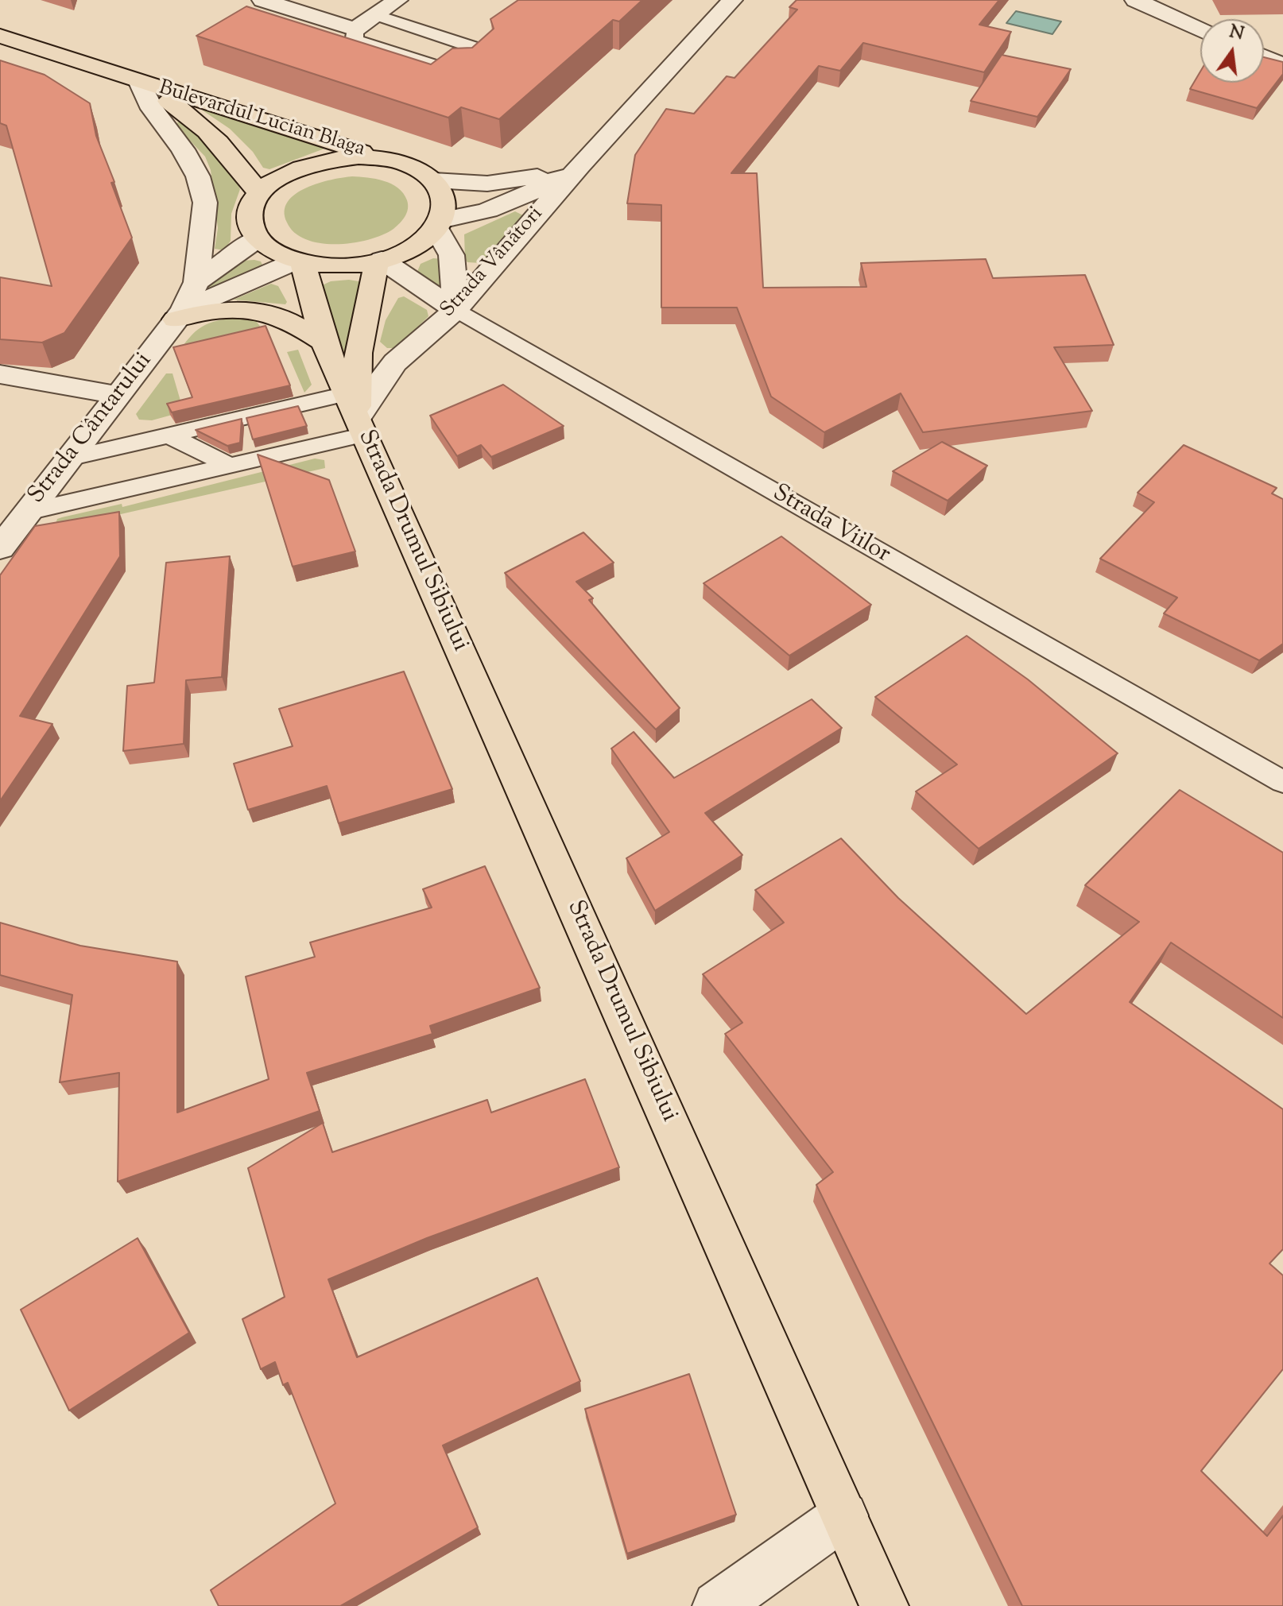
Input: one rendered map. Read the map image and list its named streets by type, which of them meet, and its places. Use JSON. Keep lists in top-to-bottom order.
{
  "streets": {
    "main road": ["Bulevardul Lucian Blaga", "Strada Drumul Sibiului"],
    "street": ["Strada Vânători", "Strada Cântarului"],
    "lane": ["Strada Viilor"]
  },
  "crossings": [
    ["Bulevardul Lucian Blaga", "Strada Vânători"],
    ["Bulevardul Lucian Blaga", "Strada Cântarului"],
    ["Bulevardul Lucian Blaga", "Strada Drumul Sibiului"],
    ["Strada Vânători", "Strada Cântarului"],
    ["Strada Vânători", "Strada Viilor"],
    ["Strada Vânători", "Strada Drumul Sibiului"],
    ["Strada Cântarului", "Strada Drumul Sibiului"]
  ],
  "north": "top"
}
